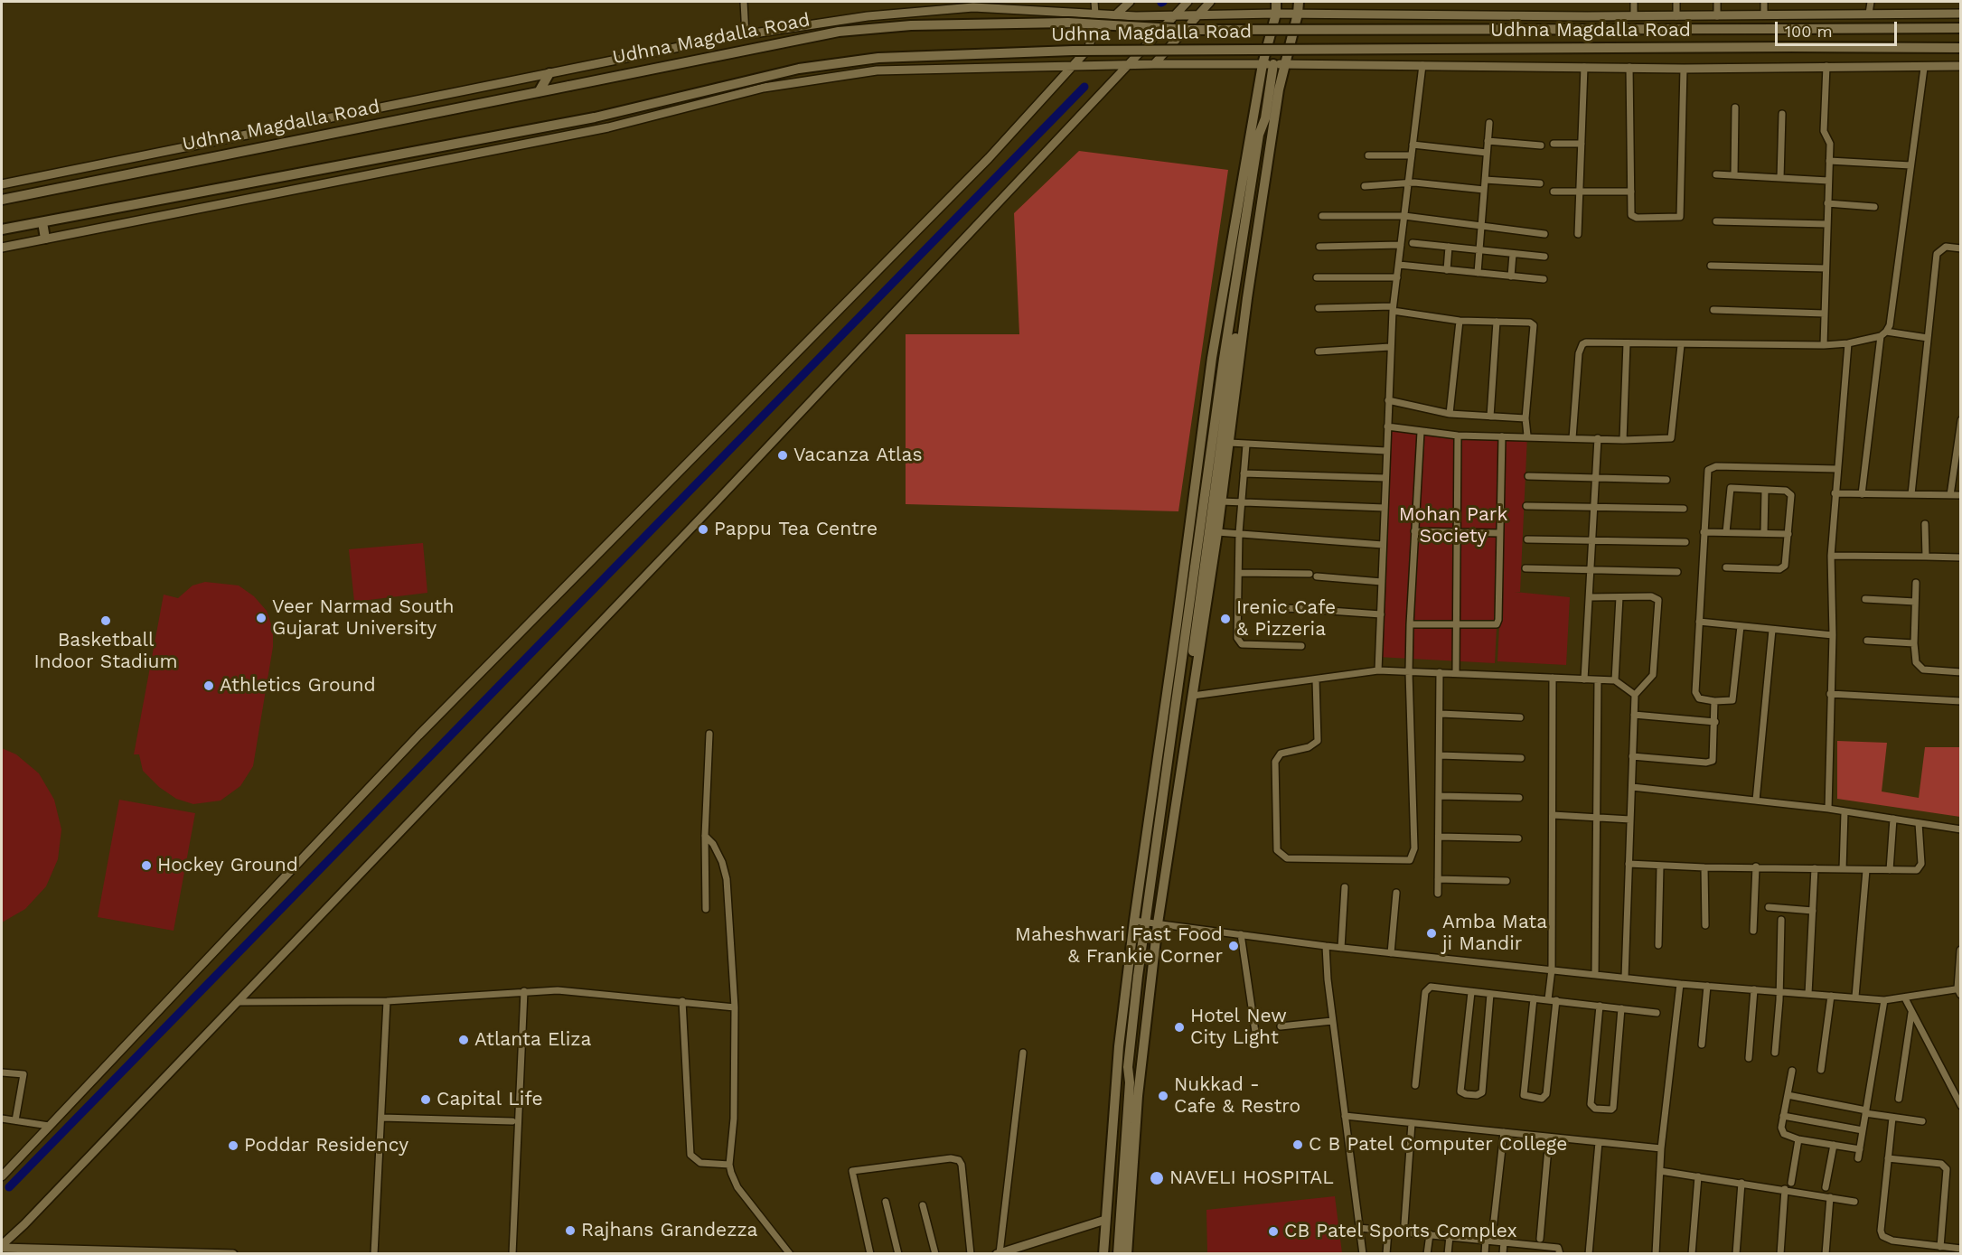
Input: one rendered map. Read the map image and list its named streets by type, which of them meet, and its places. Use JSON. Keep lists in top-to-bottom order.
{
  "streets": {
    "main road": ["Udhna Magdalla Road"]
  },
  "parks": ["Mohan Park Society"],
  "places": [
    "Vacanza Atlas",
    "Pappu Tea Centre",
    "Veer Narmad South Gujarat University",
    "Irenic Cafe & Pizzeria",
    "Basketball Indoor Stadium",
    "Athletics Ground",
    "Hockey Ground",
    "Amba Mata ji Mandir",
    "Maheshwari Fast Food & Frankie Corner",
    "Hotel New City Light",
    "Atlanta Eliza",
    "Nukkad - Cafe & Restro",
    "Capital Life",
    "C B Patel Computer College",
    "Poddar Residency",
    "NAVELI HOSPITAL",
    "Rajhans Grandezza",
    "CB Patel Sports Complex"
  ],
  "scale_bar": "100 m"
}
